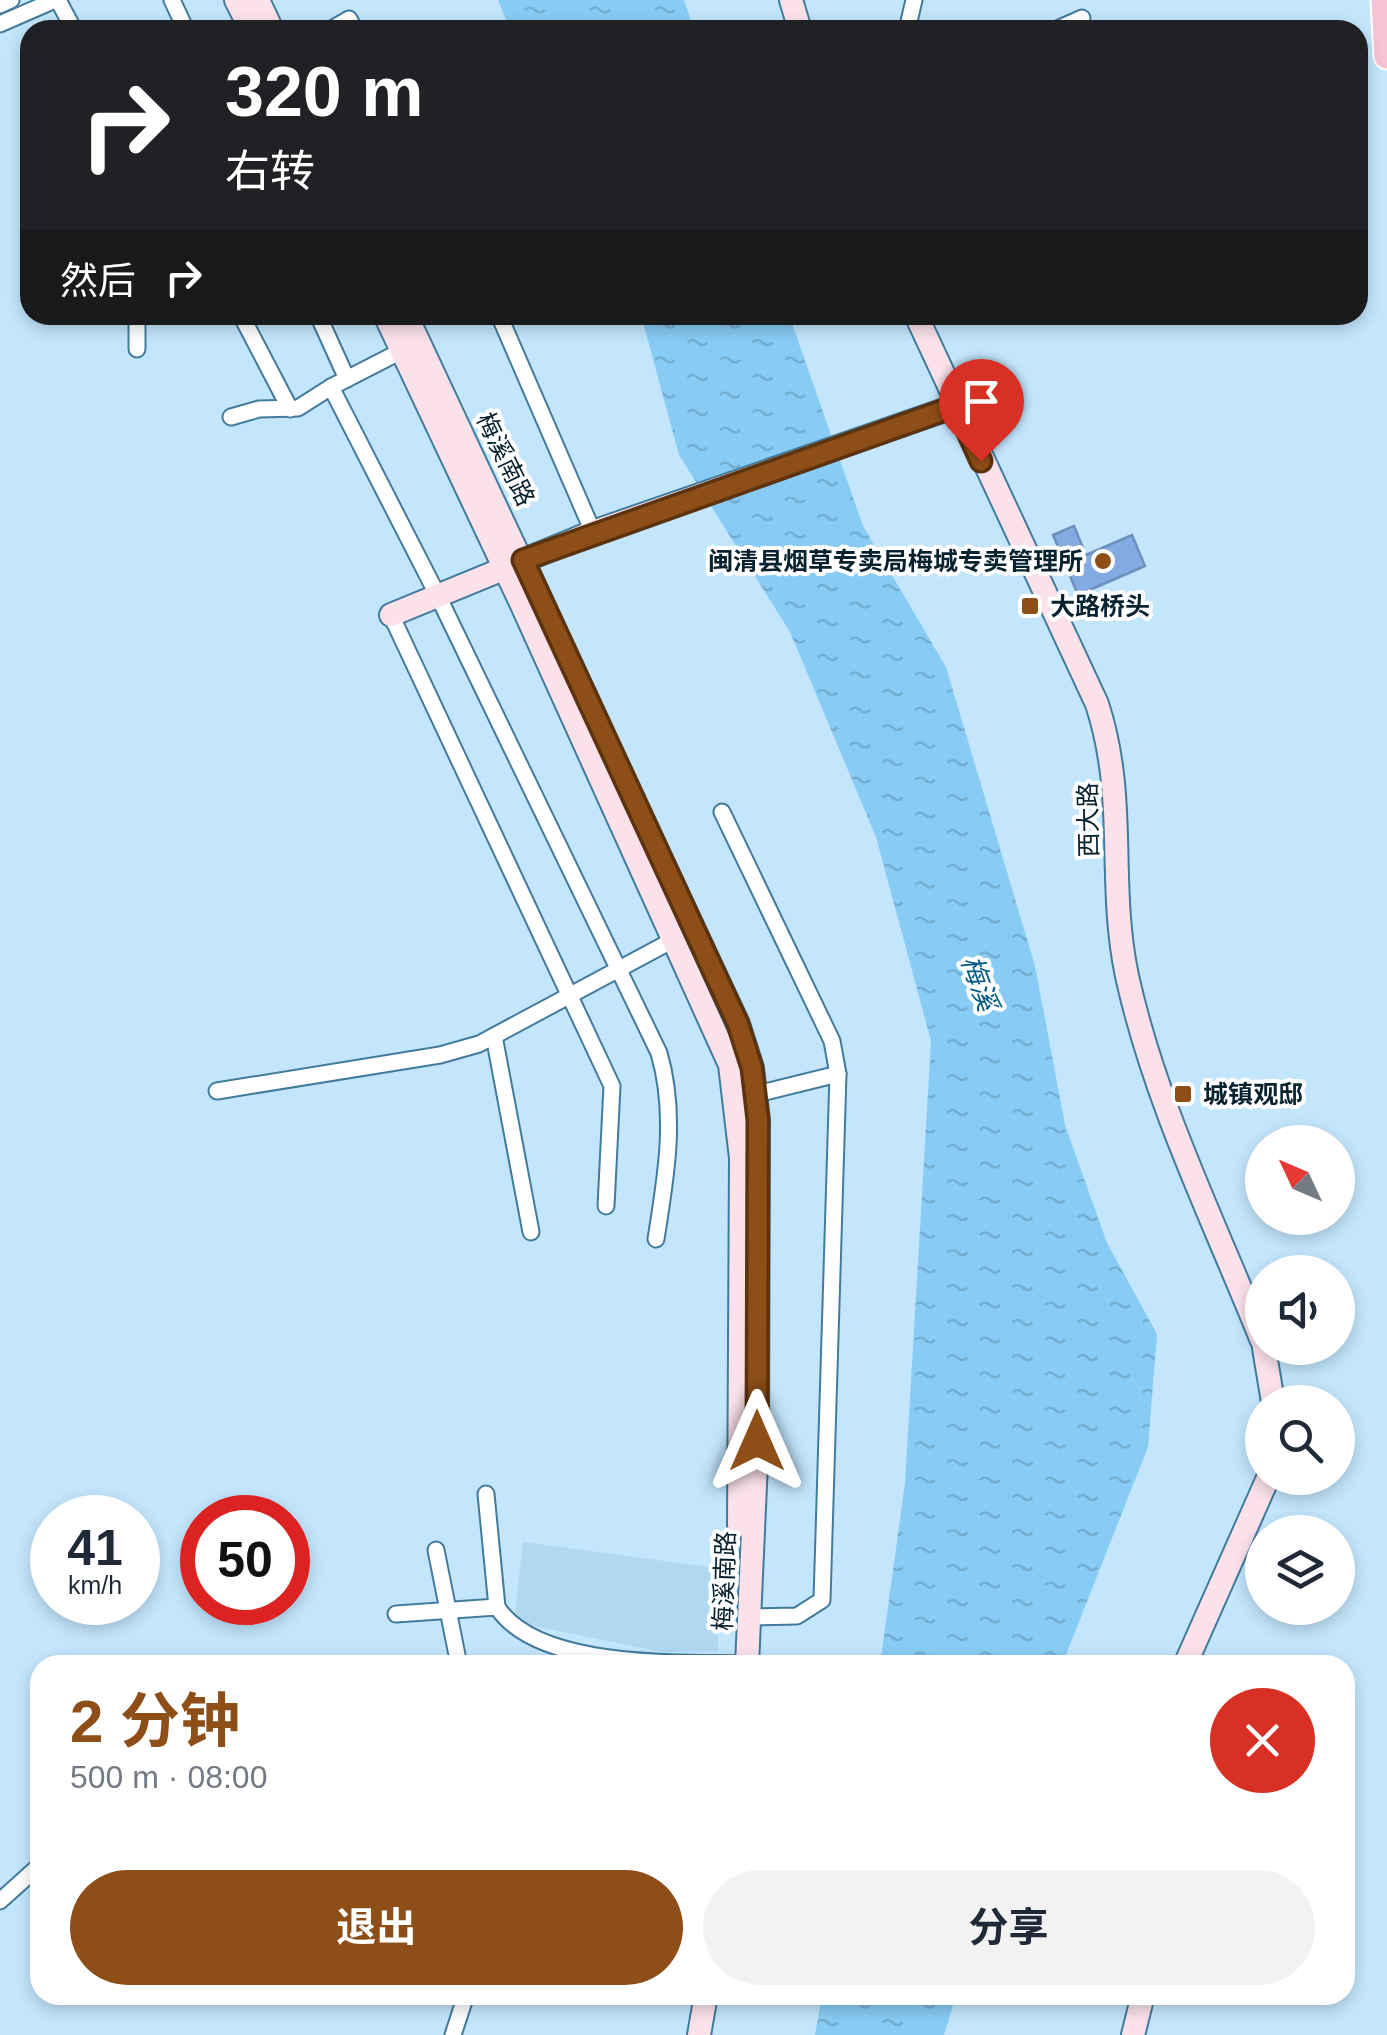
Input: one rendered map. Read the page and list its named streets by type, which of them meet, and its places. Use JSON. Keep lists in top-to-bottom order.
{
  "streets": {
    "main road": ["梅溪南路", "西大路"]
  },
  "water": ["梅溪"],
  "places": {
    "other": ["闽清县烟草专卖局梅城专卖管理所"],
    "transit": ["大路桥头", "城镇观邸"]
  },
  "north": "top left",
  "page": {
    "turn": ["320 m", "右转"],
    "then": "然后",
    "speed": "41 km/h",
    "limit": "50",
    "heading": ["2 分钟", "500 m · 08:00"],
    "buttons": ["退出", "分享"]
  }
}
